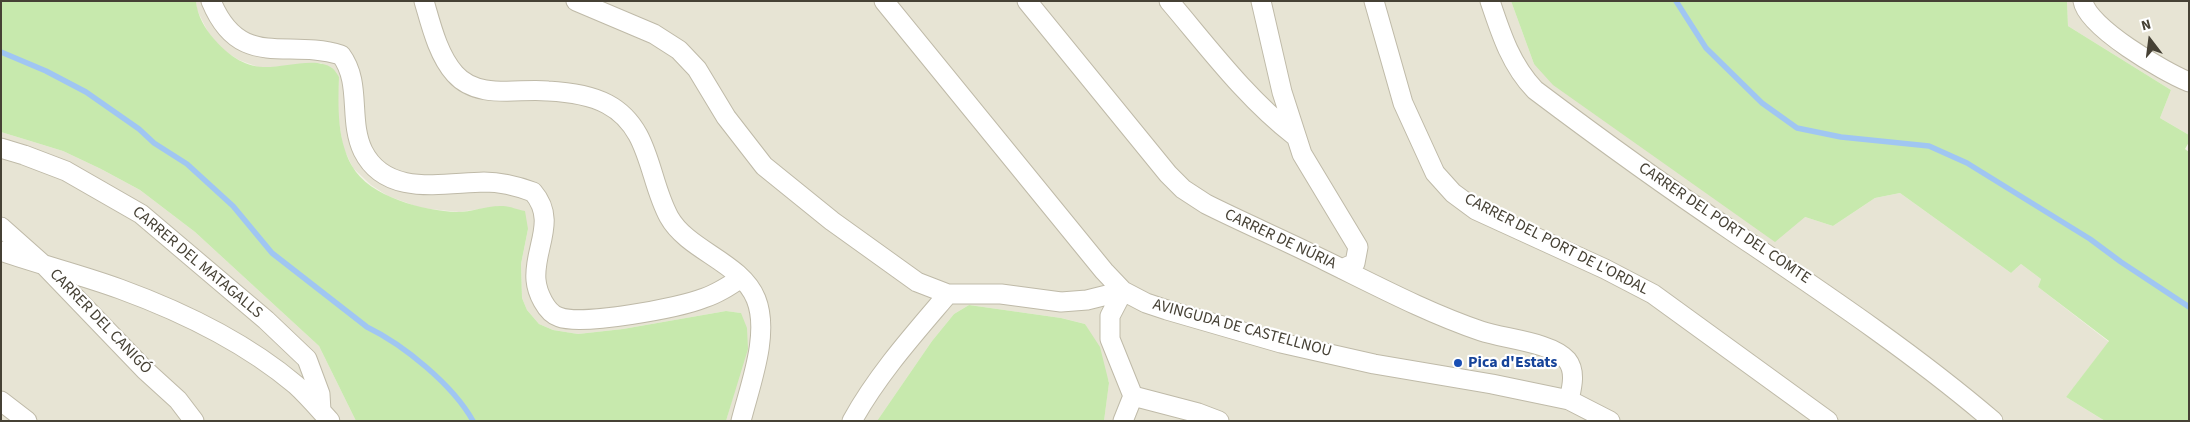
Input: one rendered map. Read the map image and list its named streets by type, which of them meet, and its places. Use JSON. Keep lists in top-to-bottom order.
{
  "streets": {
    "street": [
      "CARRER DEL PORT DEL COMTE",
      "CARRER DE NÚRIA",
      "CARRER DEL PORT DE L'ORDAL",
      "CARRER DEL MATAGALLS",
      "CARRER DEL CANIGÓ",
      "AVINGUDA DE CASTELLNOU"
    ]
  },
  "crossings": [
    ["CARRER DE NÚRIA", "AVINGUDA DE CASTELLNOU"]
  ],
  "places": ["Pica d'Estats"],
  "north": "top"
}
